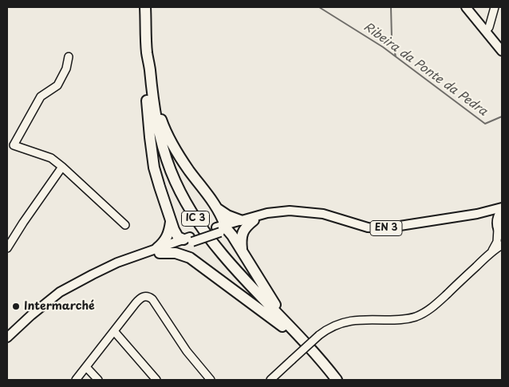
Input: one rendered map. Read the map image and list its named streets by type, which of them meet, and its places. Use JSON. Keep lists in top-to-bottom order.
{
  "streets": {
    "highway": ["IC 3"],
    "main road": ["EN 3"]
  },
  "water": ["Ribeira da Ponte da Pedra"],
  "places": ["Intermarché"]
}
